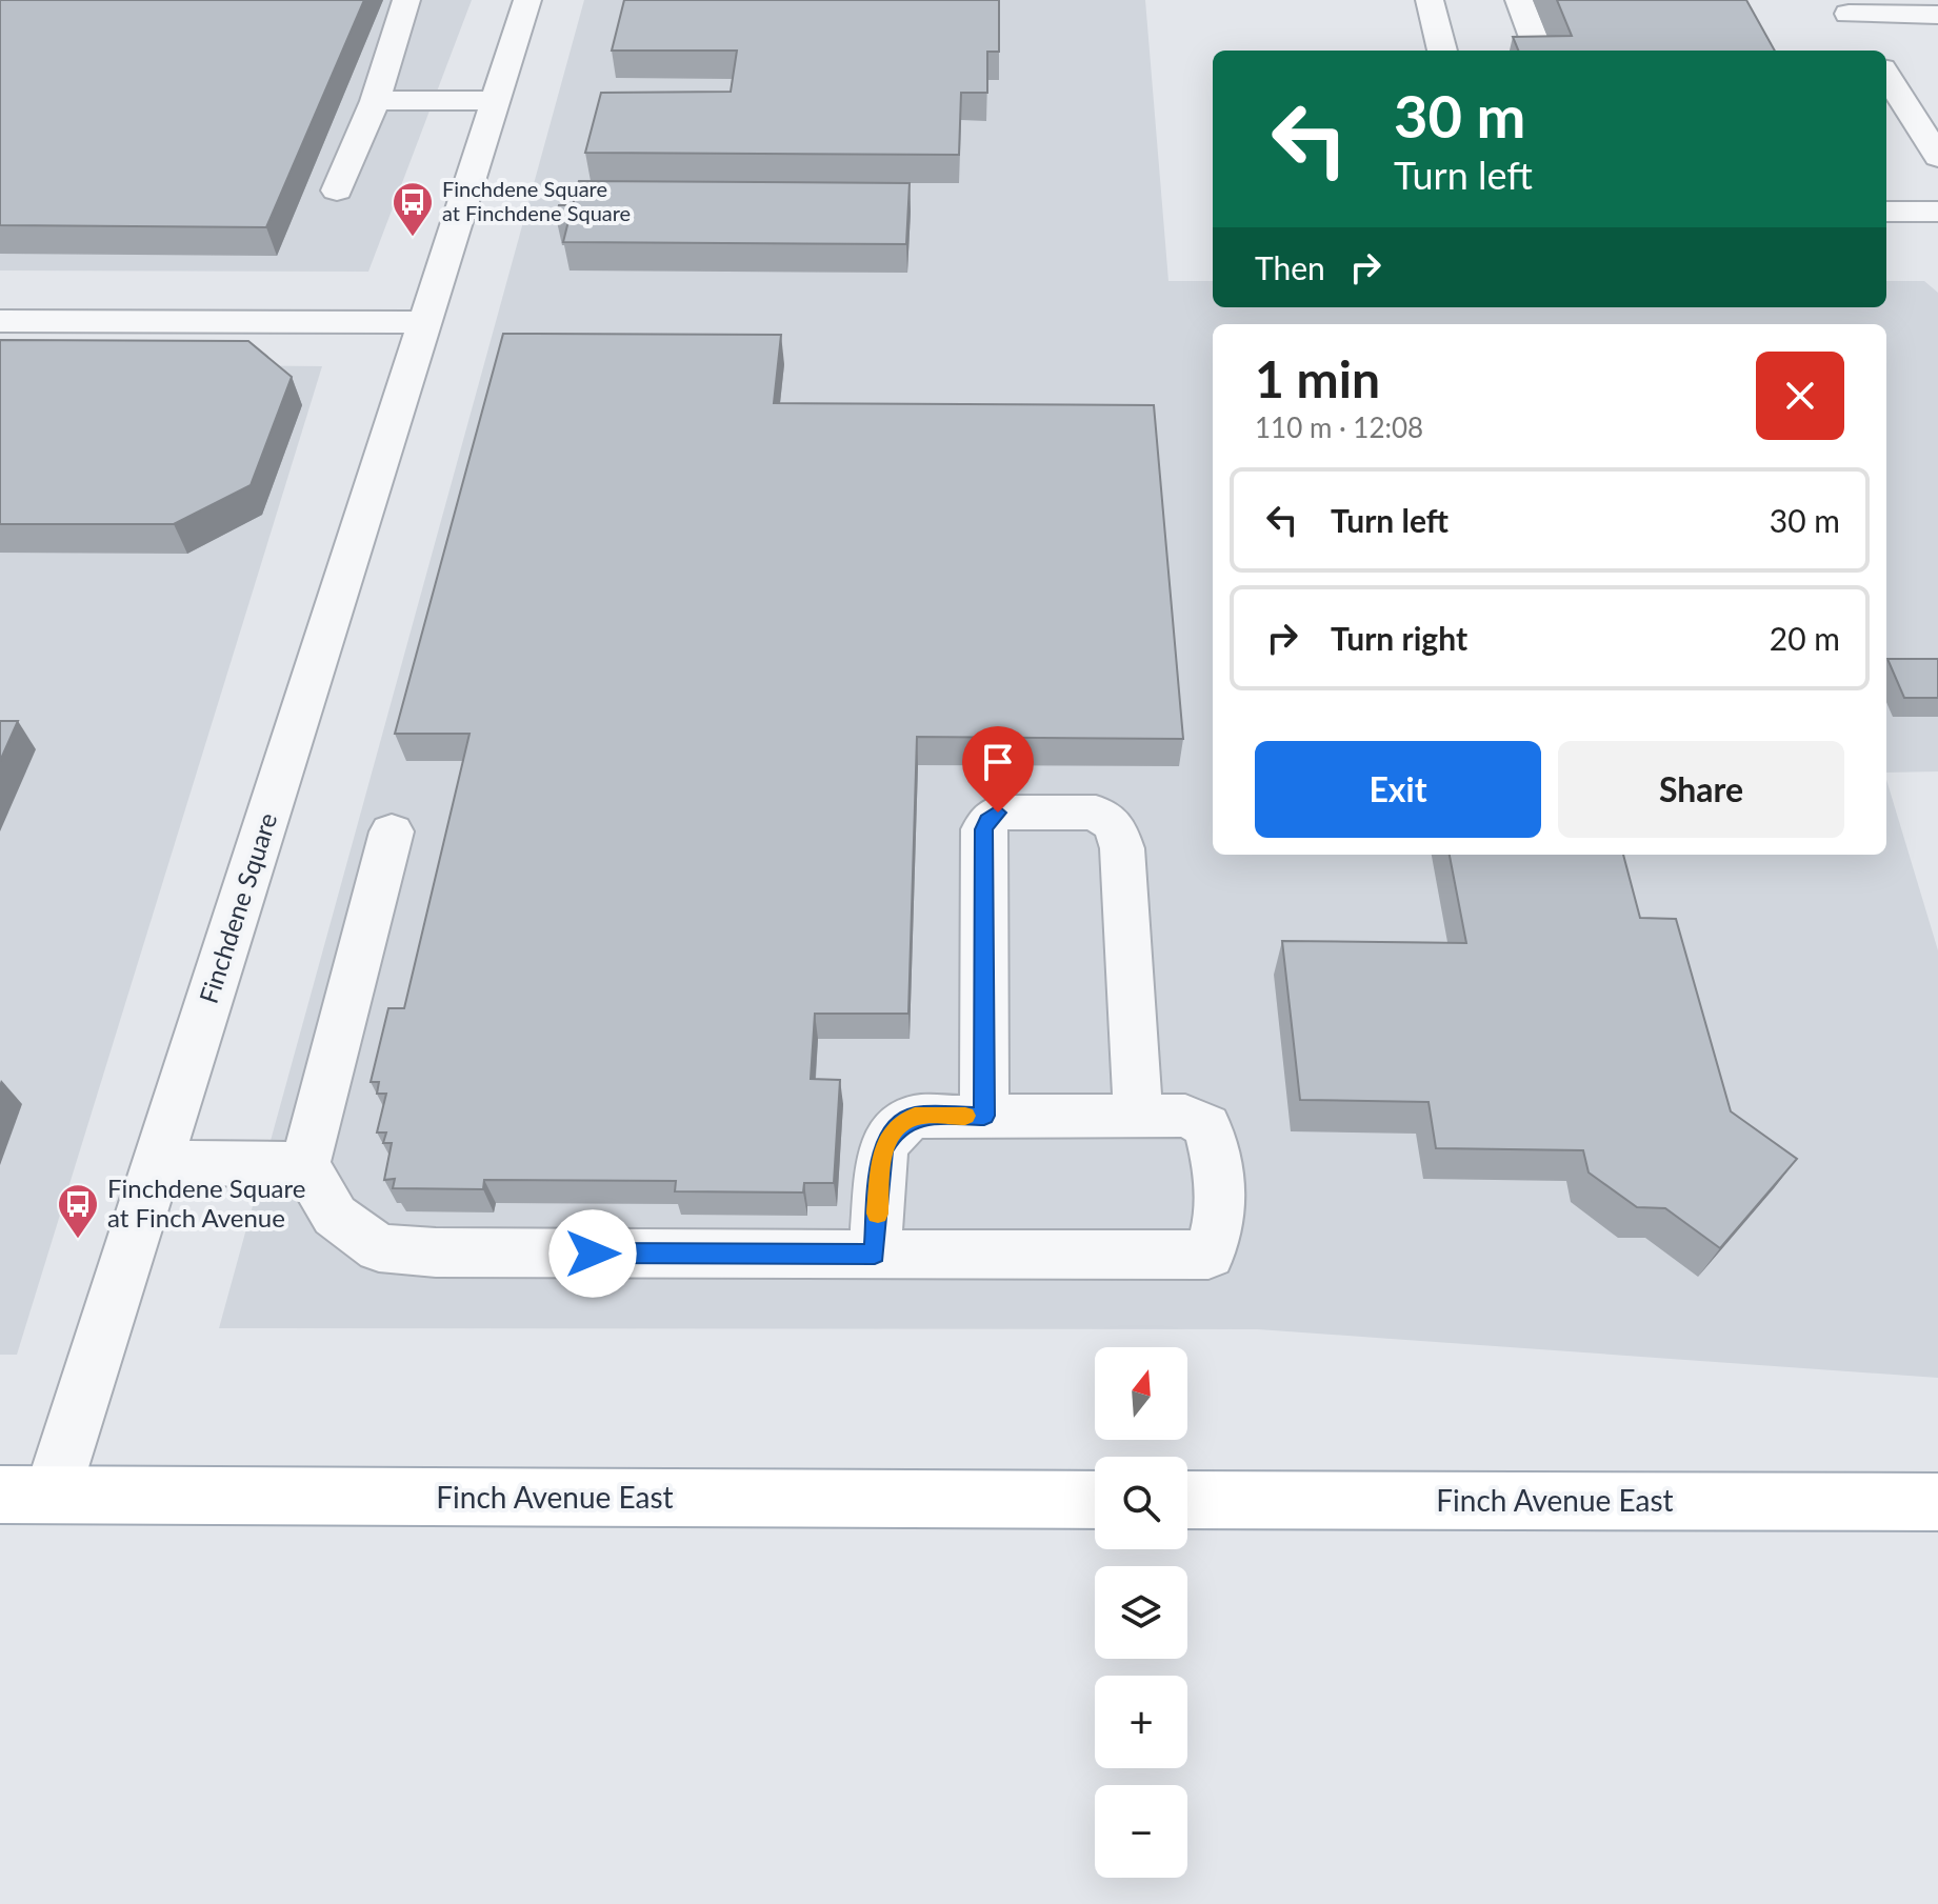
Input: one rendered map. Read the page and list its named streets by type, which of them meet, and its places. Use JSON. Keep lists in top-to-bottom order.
{
  "streets": {
    "main road": ["Finch Avenue East"],
    "street": ["Finchdene Square"]
  },
  "crossings": [
    ["Finchdene Square", "Finch Avenue East"]
  ],
  "places": {
    "bus stop": ["Finchdene Square at Finchdene Square", "Finchdene Square at Finch Avenue"]
  },
  "north": "top",
  "page": {
    "turn": ["30 m", "Turn left"],
    "then": "Then",
    "heading": ["1 min", "110 m · 12:08"],
    "list": [
      {
        "name": "Turn left",
        "value": "30 m"
      },
      {
        "name": "Turn right",
        "value": "20 m"
      }
    ],
    "buttons": ["Exit", "Share"],
    "map_buttons": ["+", "−"]
  }
}
